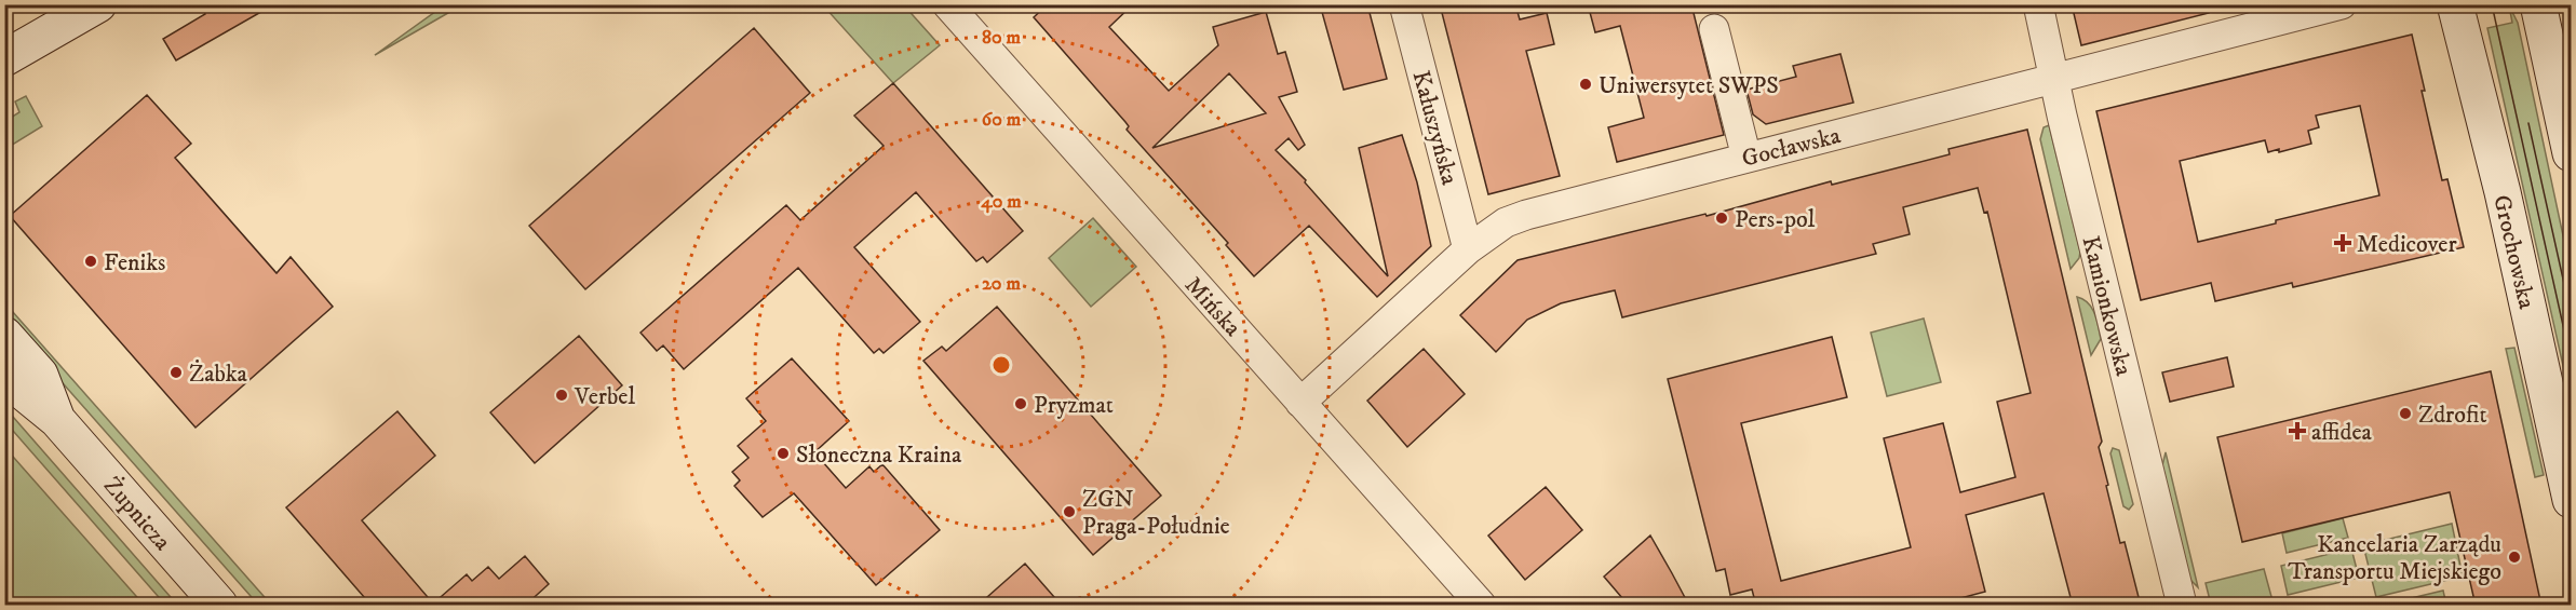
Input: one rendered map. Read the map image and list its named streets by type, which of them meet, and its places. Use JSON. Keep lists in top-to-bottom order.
{
  "streets": {
    "main road": ["Grochowska", "Żupnicza"],
    "street": [
      "Kałuszyńska",
      "Gocławska",
      "Mińska",
      "Kamionkowska"
    ]
  },
  "crossings": [
    ["Kałuszyńska", "Gocławska"],
    ["Gocławska", "Mińska"],
    ["Gocławska", "Kamionkowska"]
  ],
  "places": {
    "other": [
      "Uniwersytet SWPS",
      "Pers-pol",
      "Feniks",
      "Żabka",
      "Verbel",
      "Pryzmat",
      "Zdrofit",
      "Słoneczna Kraina",
      "ZGN Praga-Południe",
      "Kancelaria Zarządu Transportu Miejskiego"
    ],
    "health": ["Medicover", "affidea"]
  },
  "rings": [
    "80 m",
    "60 m",
    "40 m",
    "20 m"
  ]
}
